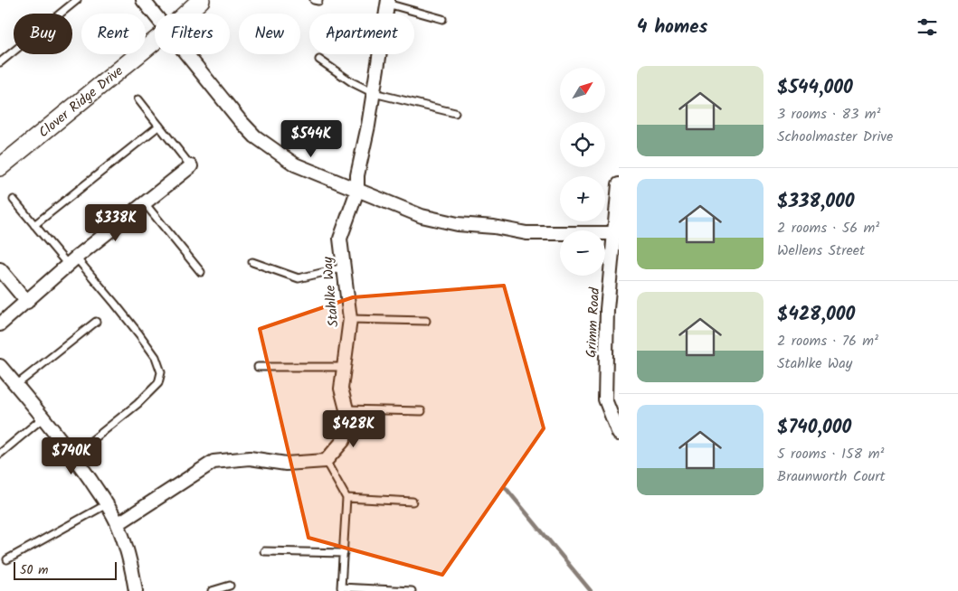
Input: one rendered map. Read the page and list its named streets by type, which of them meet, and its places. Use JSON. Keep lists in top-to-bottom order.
{
  "streets": {
    "street": ["Clover Ridge Drive", "Stahlke Way", "Grimm Road"]
  },
  "scale_bar": "50 m",
  "north": "top right",
  "page": {
    "heading": "4 homes",
    "chip": [
      "Buy",
      "Rent",
      "Filters",
      "New",
      "Apartment"
    ],
    "list": [
      {
        "name": "$544,000",
        "note": "3 rooms · 83 m² · Schoolmaster Drive"
      },
      {
        "name": "$338,000",
        "note": "2 rooms · 56 m² · Wellens Street"
      },
      {
        "name": "$428,000",
        "note": "2 rooms · 76 m² · Stahlke Way"
      },
      {
        "name": "$740,000",
        "note": "5 rooms · 158 m² · Braunworth Court"
      }
    ],
    "map_buttons": ["+", "−"],
    "price": [
      "$544K",
      "$338K",
      "$428K",
      "$740K"
    ],
    "scale": "50 m"
  }
}
